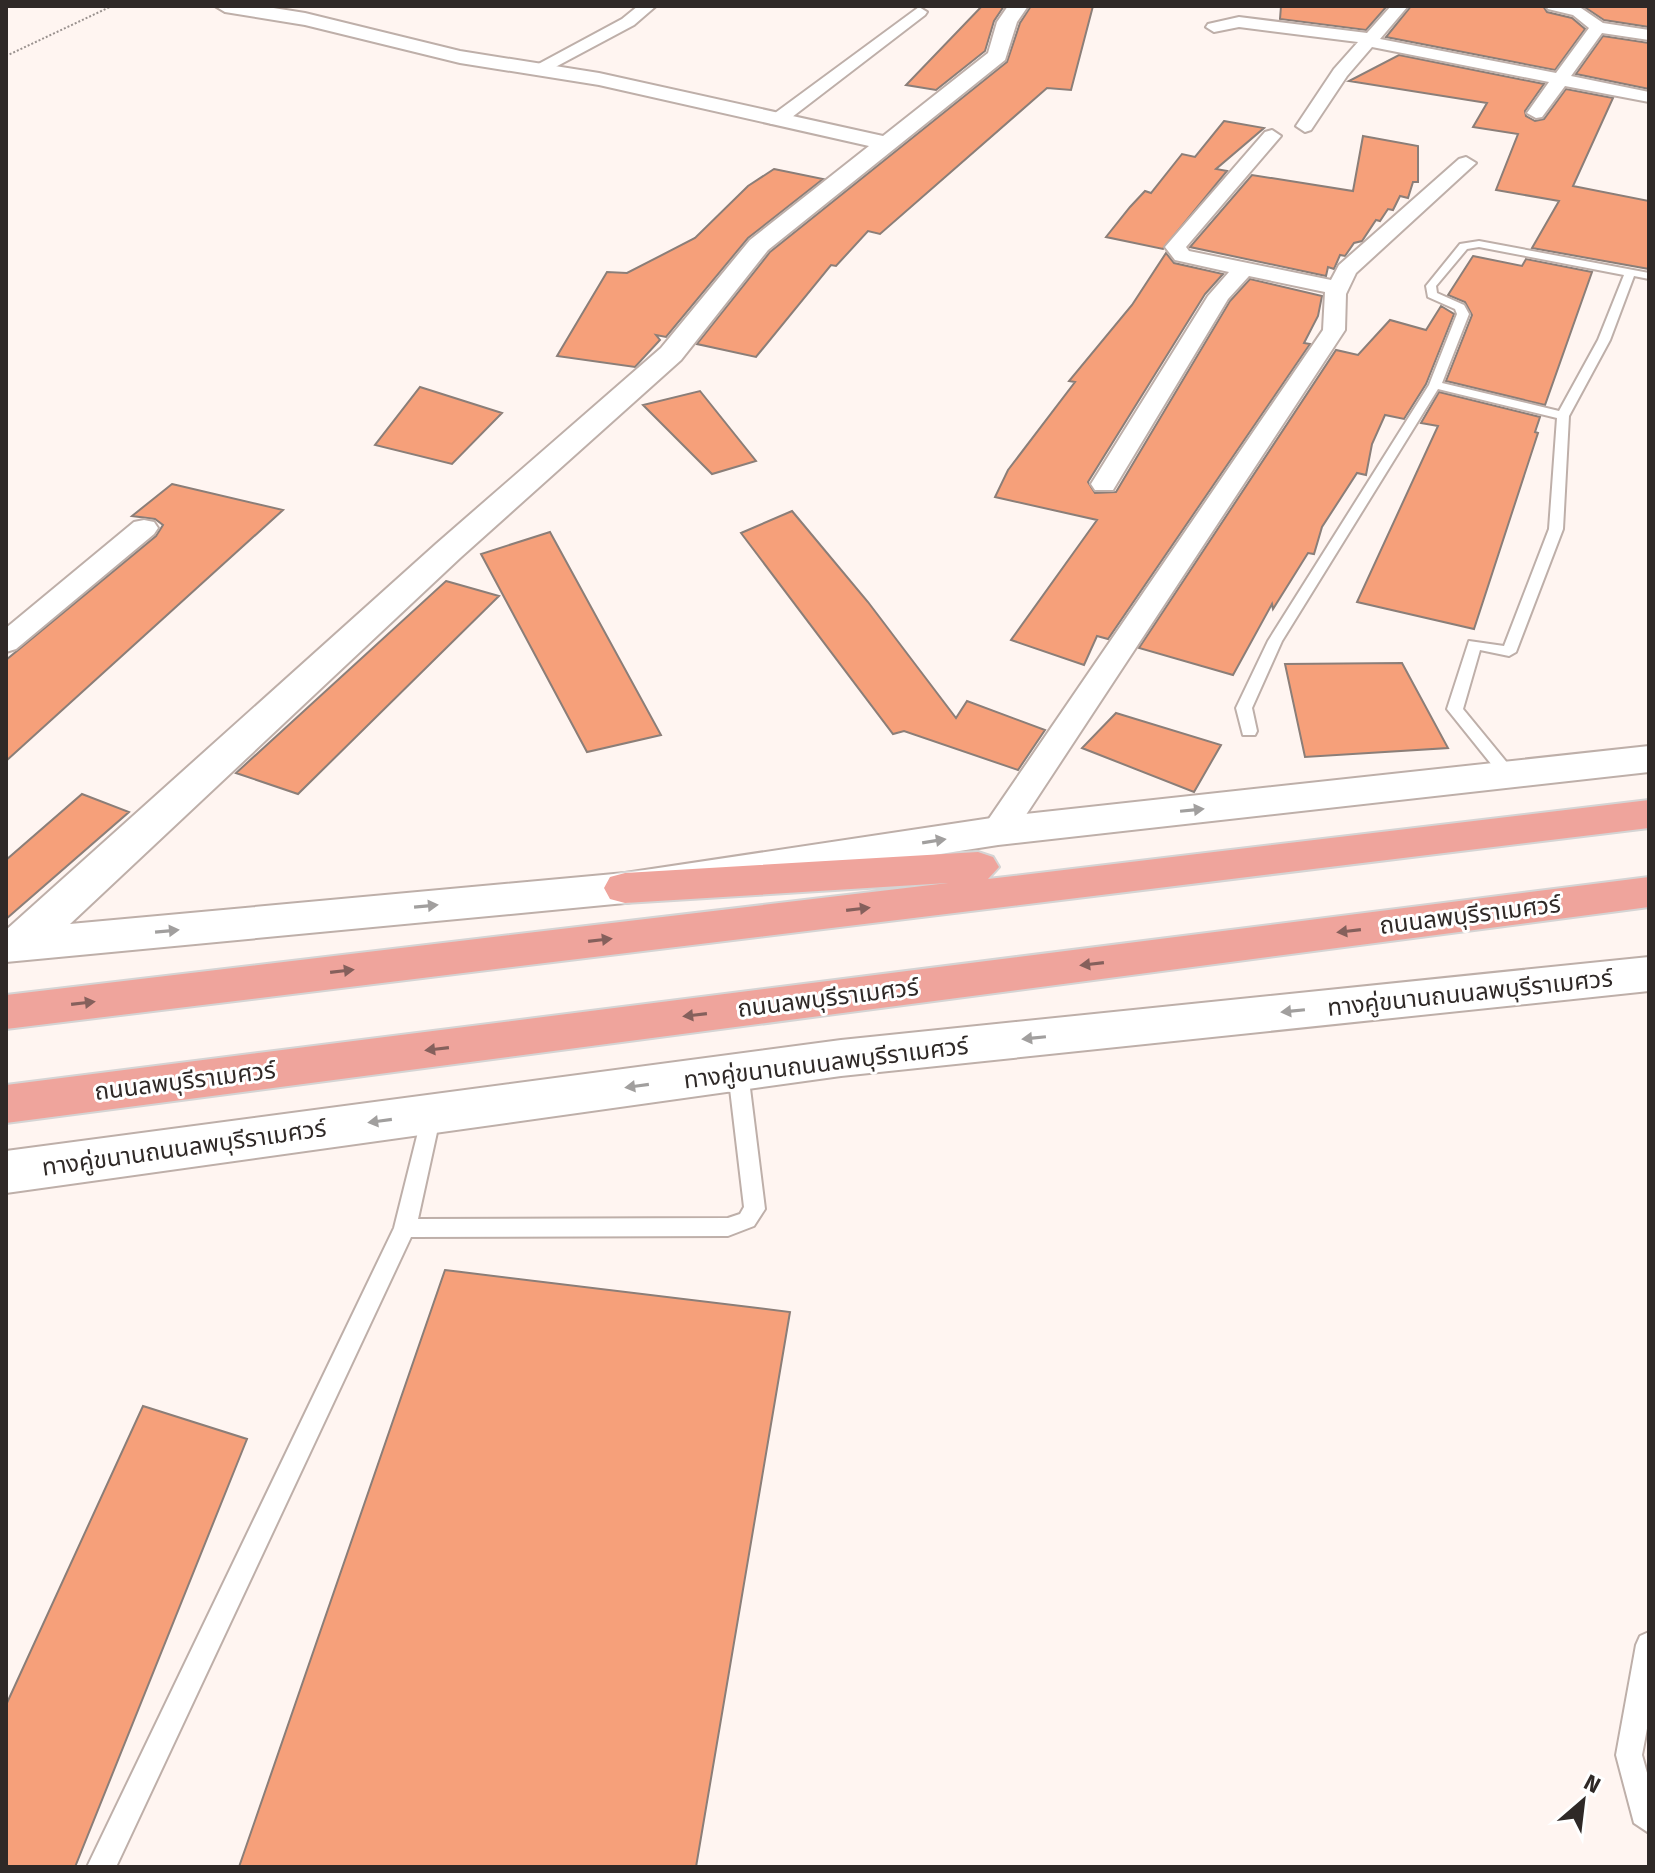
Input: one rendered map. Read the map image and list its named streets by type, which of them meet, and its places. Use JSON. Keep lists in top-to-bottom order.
{
  "streets": {
    "main road": ["ถนนลพบุรีราเมศวร์"],
    "street": ["ทางคู่ขนานถนนลพบุรีราเมศวร์"]
  },
  "north": "top right"
}
